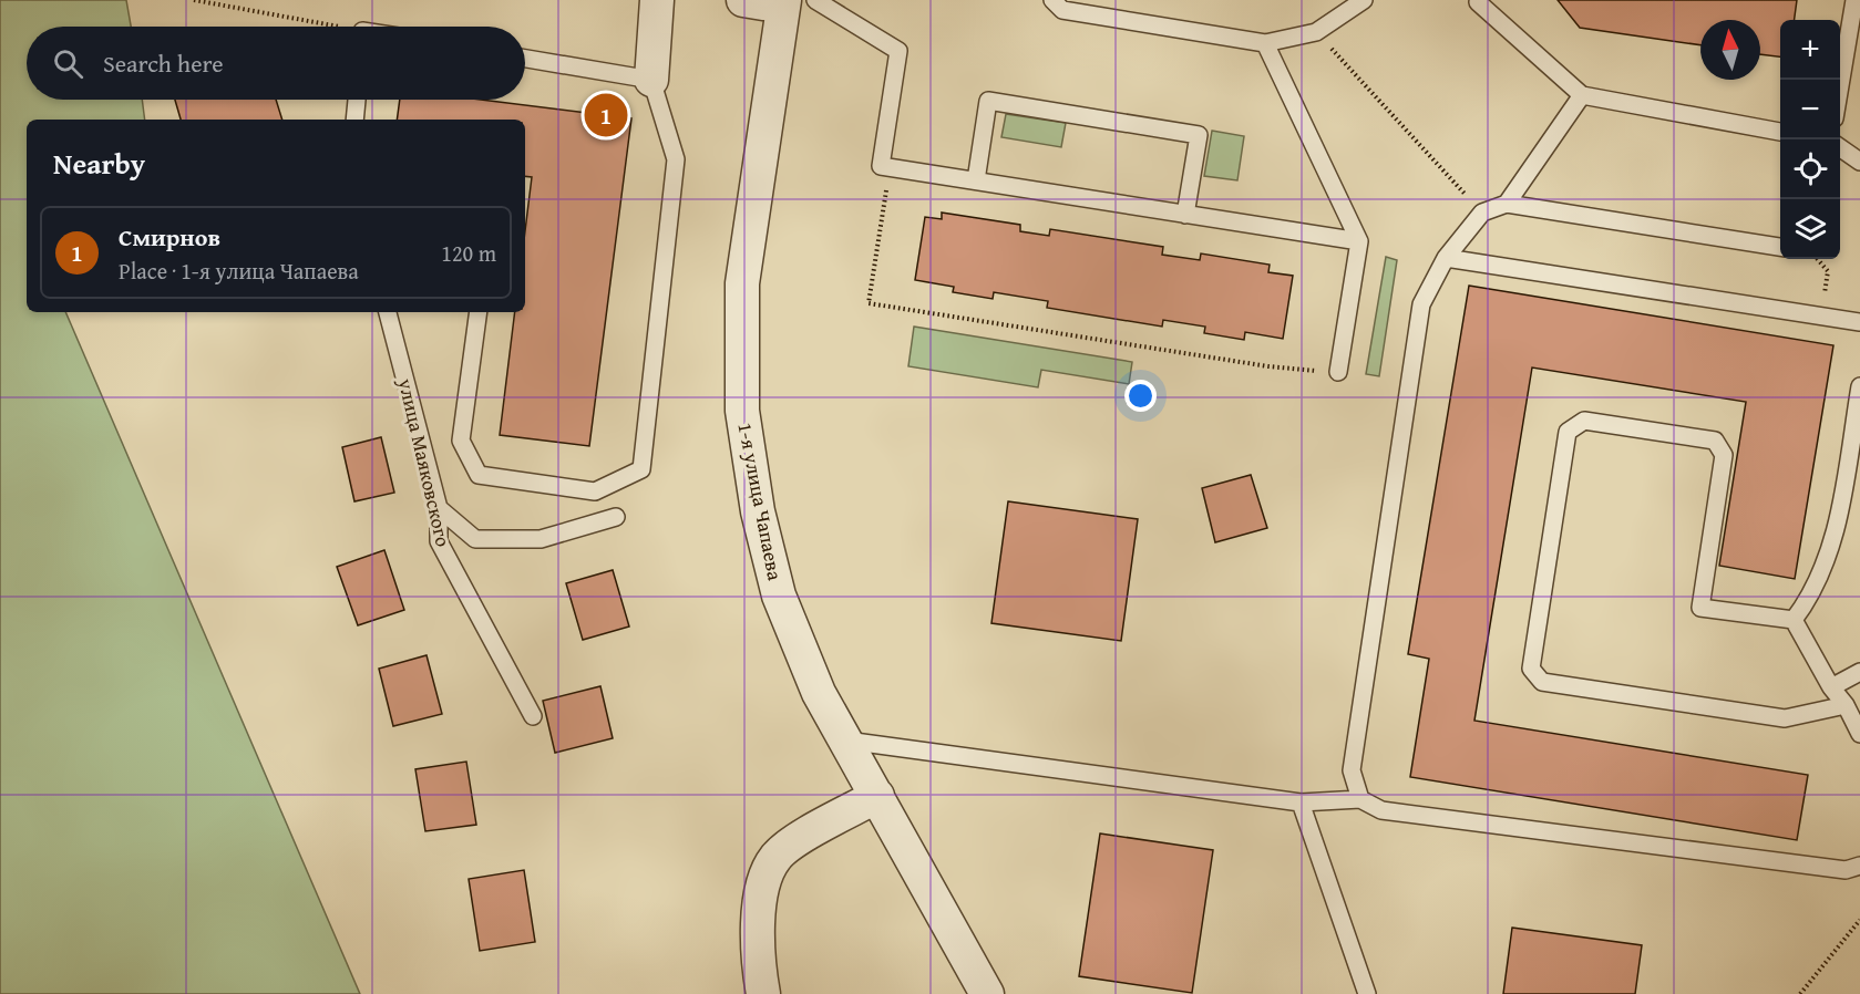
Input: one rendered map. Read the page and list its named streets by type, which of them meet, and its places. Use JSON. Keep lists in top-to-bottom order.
{
  "streets": {
    "street": ["1-я улица Чапаева"],
    "lane": ["улица Маяковского"]
  },
  "north": "top",
  "page": {
    "map_buttons": ["+", "−"],
    "search": "Search here",
    "pins": "1",
    "heading": "Nearby",
    "list": [
      {
        "mark": "1",
        "name": "Смирнов",
        "note": "Place · 1-я улица Чапаева",
        "value": "120 m"
      }
    ]
  }
}
